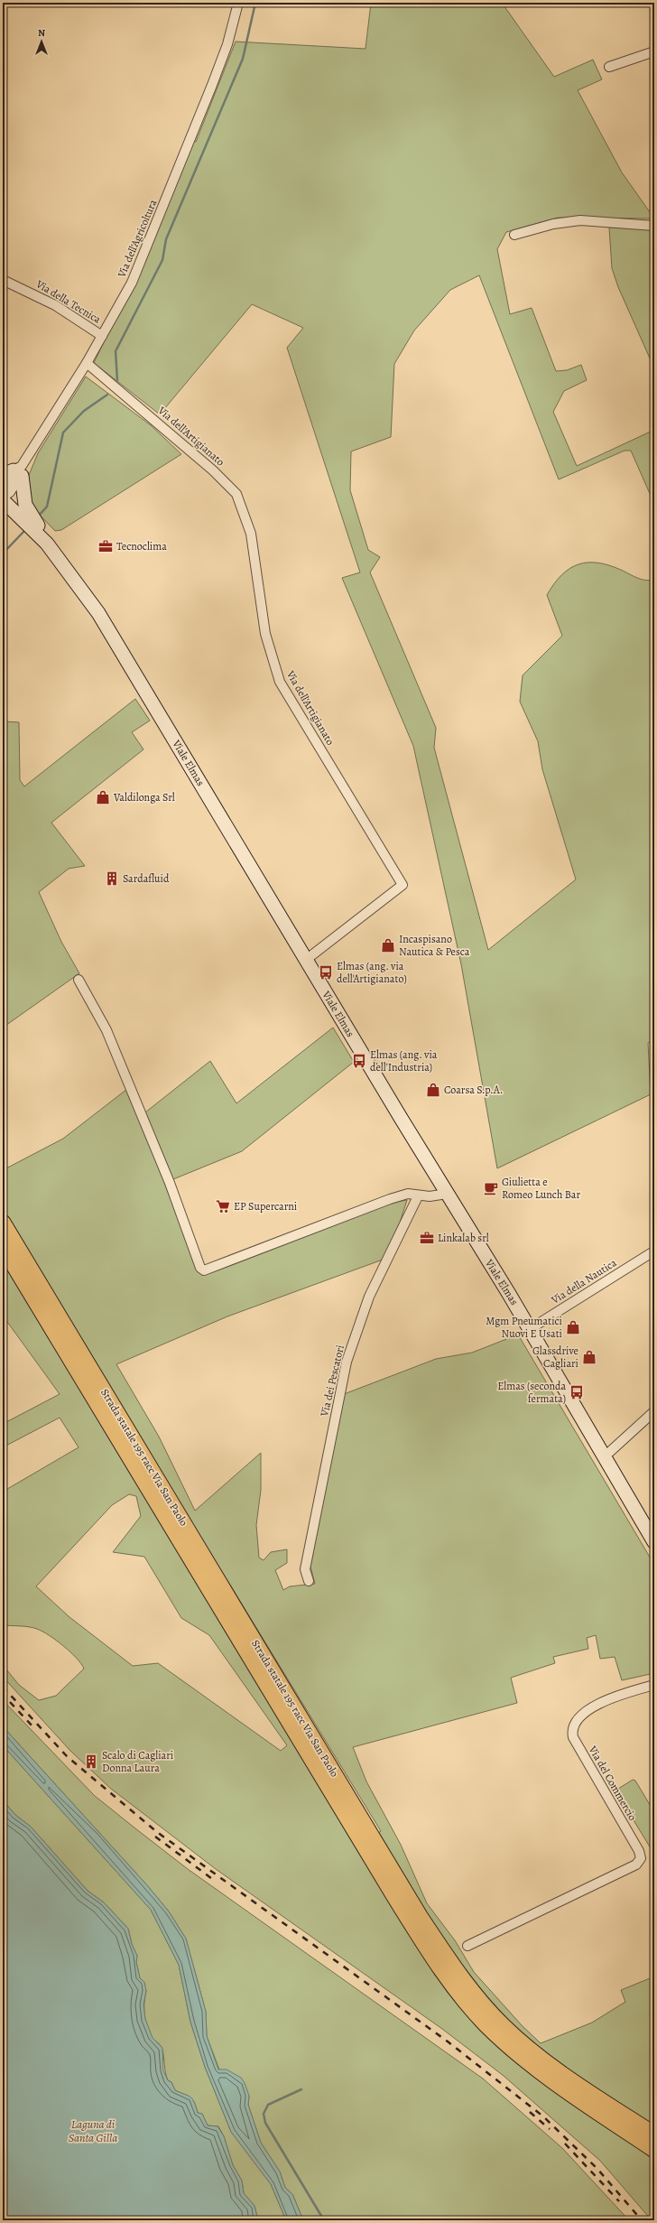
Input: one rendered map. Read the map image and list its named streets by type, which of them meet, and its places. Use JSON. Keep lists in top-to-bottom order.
{
  "streets": {
    "highway": ["Strada statale 195 racc Via San Paolo"],
    "main road": ["Viale Elmas"],
    "street": [
      "Via dell'Agricoltura",
      "Via della Tecnica",
      "Via dell'Artigianato",
      "Via della Nautica",
      "Via dei Pescatori",
      "Via del Commercio"
    ]
  },
  "crossings": [
    ["Via dell'Agricoltura", "Via della Tecnica"],
    ["Via dell'Agricoltura", "Via dell'Artigianato"],
    ["Via dell'Agricoltura", "Viale Elmas"],
    ["Via dell'Artigianato", "Viale Elmas"],
    ["Viale Elmas", "Via della Nautica"]
  ],
  "water": ["Laguna di Santa Gilla"],
  "places": {
    "office": ["Tecnoclima", "Linkalab srl"],
    "shop": [
      "Valdilonga Srl",
      "Incaspisano Nautica & Pesca",
      "Coarsa S.p.A.",
      "Mgm Pneumatici Nuovi E Usati",
      "Glassdrive Cagliari"
    ],
    "building": ["Sardafluid", "Scalo di Cagliari Donna Laura"],
    "bus stop": ["Elmas (ang. via dell'Artigianato)", "Elmas (ang. via dell'Industria)", "Elmas (seconda fermata)"],
    "cafe": ["Giulietta e Romeo Lunch Bar"],
    "supermarket": ["EP Supercarni"]
  },
  "north": "top"
}
